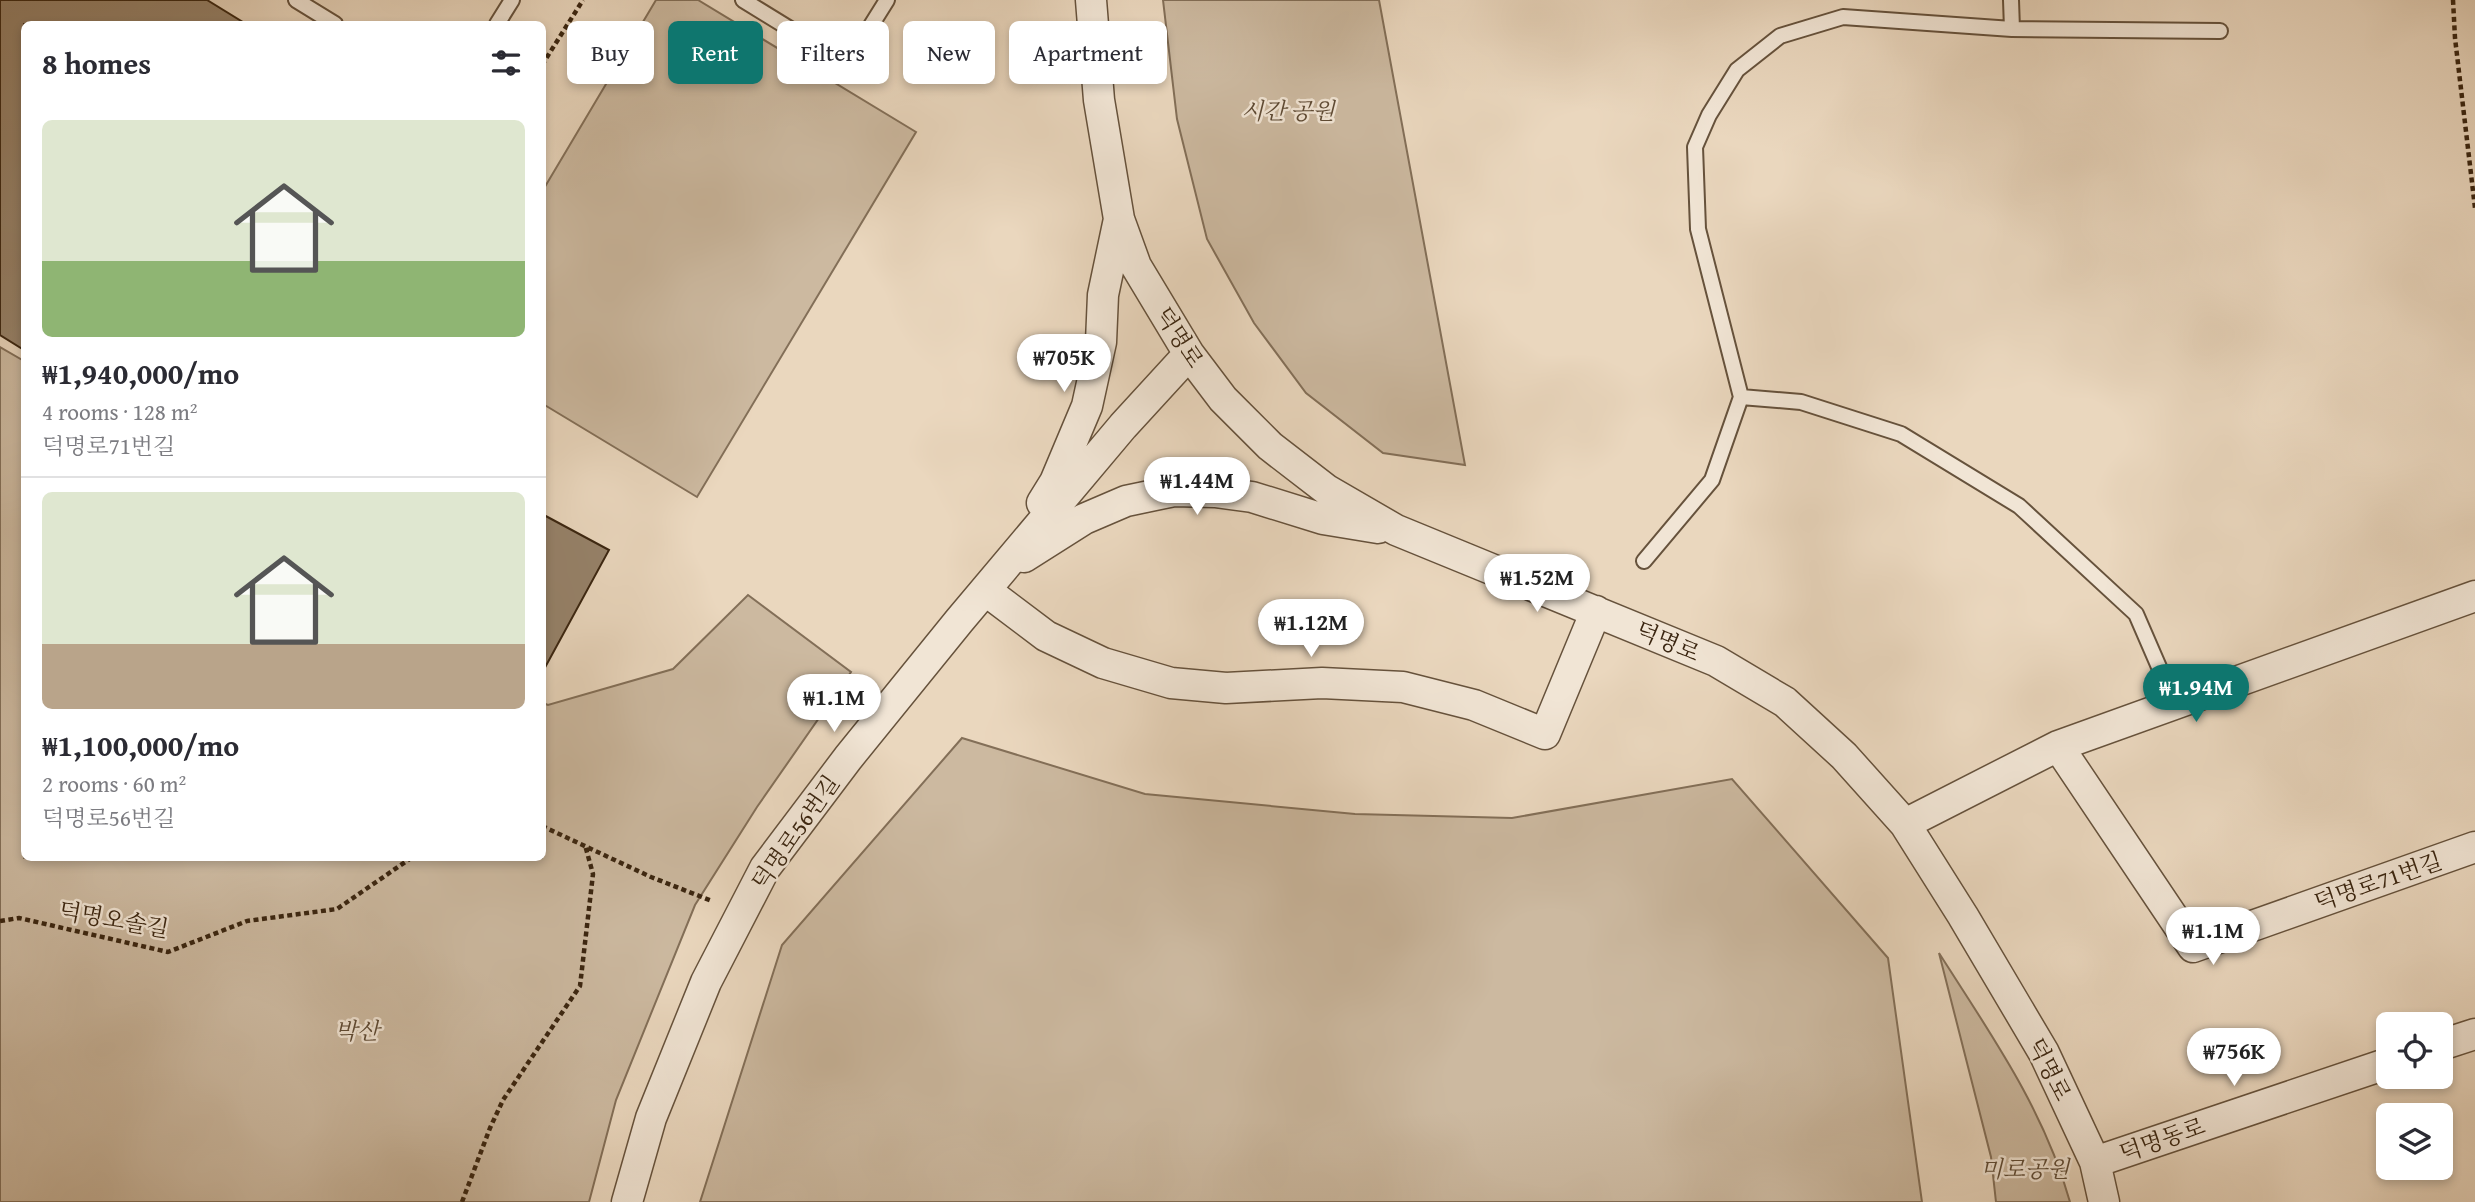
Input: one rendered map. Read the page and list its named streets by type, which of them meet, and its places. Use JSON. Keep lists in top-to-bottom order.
{
  "streets": {
    "street": [
      "덕명로",
      "덕명로56번길",
      "덕명로71번길",
      "덕명동로"
    ],
    "path": ["덕명오솔길"]
  },
  "crossings": [
    ["덕명로", "덕명로56번길"],
    ["덕명로", "덕명동로"]
  ],
  "parks": ["시간 공원", "박산", "미로공원"],
  "page": {
    "chip": [
      "Buy",
      "Rent",
      "Filters",
      "New",
      "Apartment"
    ],
    "heading": "8 homes",
    "list": [
      {
        "name": "₩1,940,000/mo",
        "note": "4 rooms · 128 m² · 덕명로71번길"
      },
      {
        "name": "₩1,100,000/mo",
        "note": "2 rooms · 60 m² · 덕명로56번길"
      }
    ],
    "price": [
      "₩705K",
      "₩1.44M",
      "₩1.52M",
      "₩1.12M",
      "₩1.94M",
      "₩1.1M",
      "₩1.1M",
      "₩756K"
    ]
  }
}
